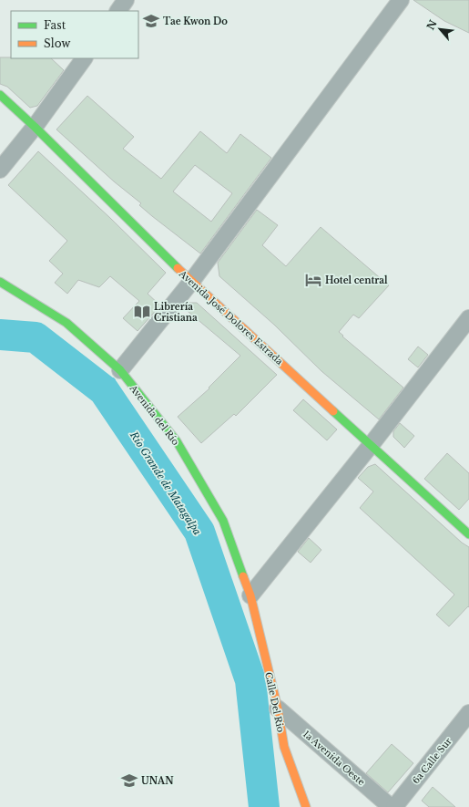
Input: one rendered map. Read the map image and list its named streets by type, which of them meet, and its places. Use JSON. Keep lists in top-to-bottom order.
{
  "streets": {
    "street": [
      "Avenida José Dolores Estrada",
      "Avenida del Río",
      "Calle Del Rio",
      "1a Avenida Oeste",
      "6a Calle Sur"
    ]
  },
  "crossings": [
    ["Avenida del Río", "Calle Del Rio"],
    ["Calle Del Rio", "1a Avenida Oeste"]
  ],
  "water": ["Río Grande de Matagalpa"],
  "places": {
    "school or university": ["Tae Kwon Do", "UNAN"],
    "hotel": ["Hotel central"],
    "library": ["Librería Cristiana"]
  },
  "legend": ["Fast", "Slow"],
  "north": "top left"
}
